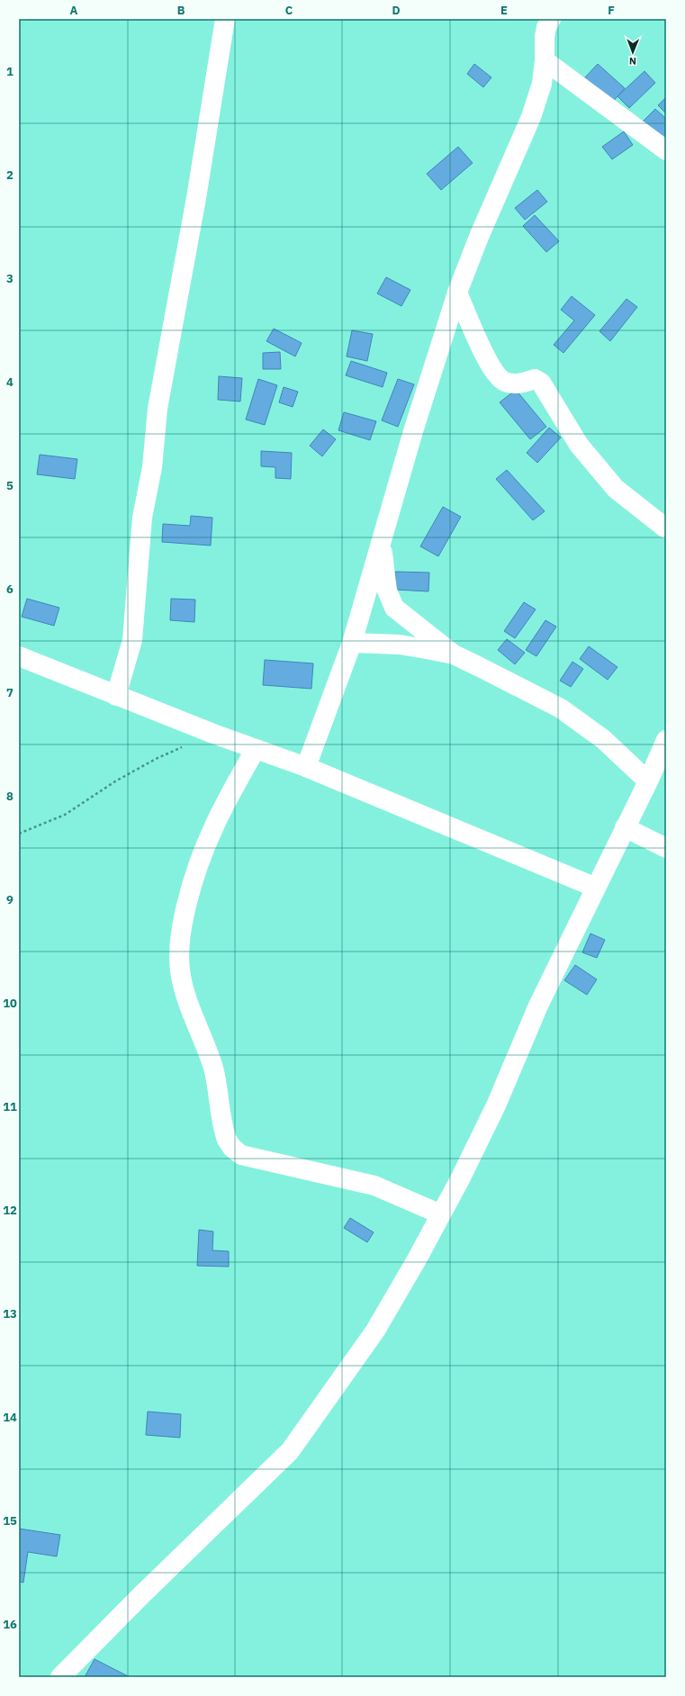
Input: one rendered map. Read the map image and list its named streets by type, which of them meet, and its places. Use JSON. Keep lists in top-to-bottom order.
{
  "north": "bottom",
  "grid": {
    "columns": [
      "A",
      "B",
      "C",
      "D",
      "E",
      "F"
    ],
    "rows": [
      "1",
      "2",
      "3",
      "4",
      "5",
      "6",
      "7",
      "8",
      "9",
      "10",
      "11",
      "12",
      "13",
      "14",
      "15",
      "16"
    ]
  }
}
